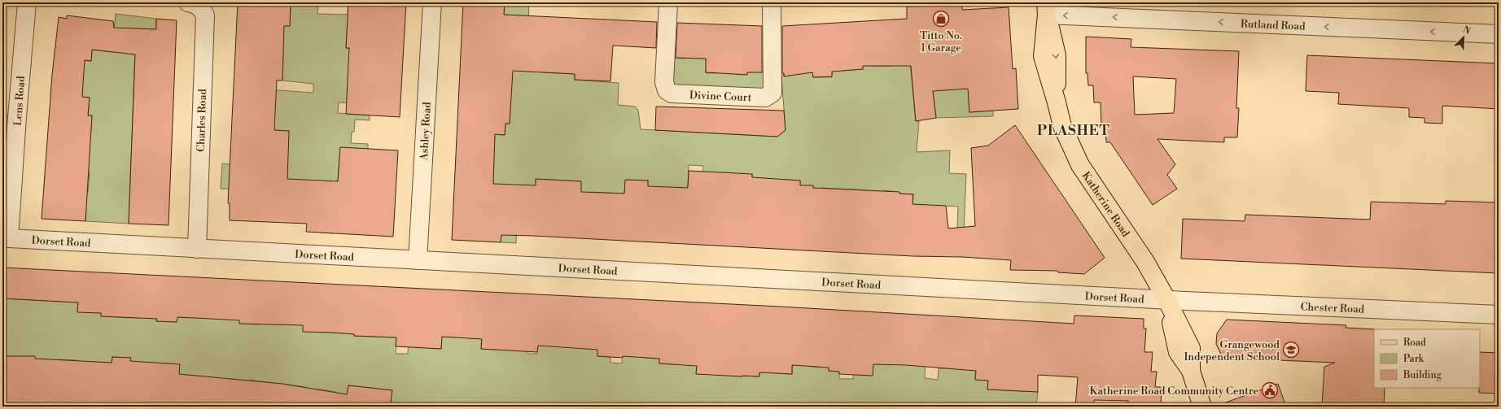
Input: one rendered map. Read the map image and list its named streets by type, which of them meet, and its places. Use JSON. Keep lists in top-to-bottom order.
{
  "streets": {
    "main road": ["Katherine Road"],
    "street": [
      "Rutland Road",
      "Divine Court",
      "Lens Road",
      "Charles Road",
      "Ashley Road",
      "Dorset Road",
      "Chester Road"
    ]
  },
  "crossings": [
    ["Rutland Road", "Katherine Road"],
    ["Lens Road", "Dorset Road"],
    ["Charles Road", "Dorset Road"],
    ["Ashley Road", "Dorset Road"],
    ["Katherine Road", "Dorset Road"],
    ["Katherine Road", "Chester Road"],
    ["Dorset Road", "Chester Road"]
  ],
  "one_way": ["Rutland Road"],
  "districts": ["PLASHET"],
  "places": {
    "shop": ["Titto No. 1 Garage"],
    "school or university": ["Grangewood Independent School"],
    "public building": ["Katherine Road Community Centre"]
  },
  "legend": ["Road", "Park", "Building"],
  "north": "top right"
}
